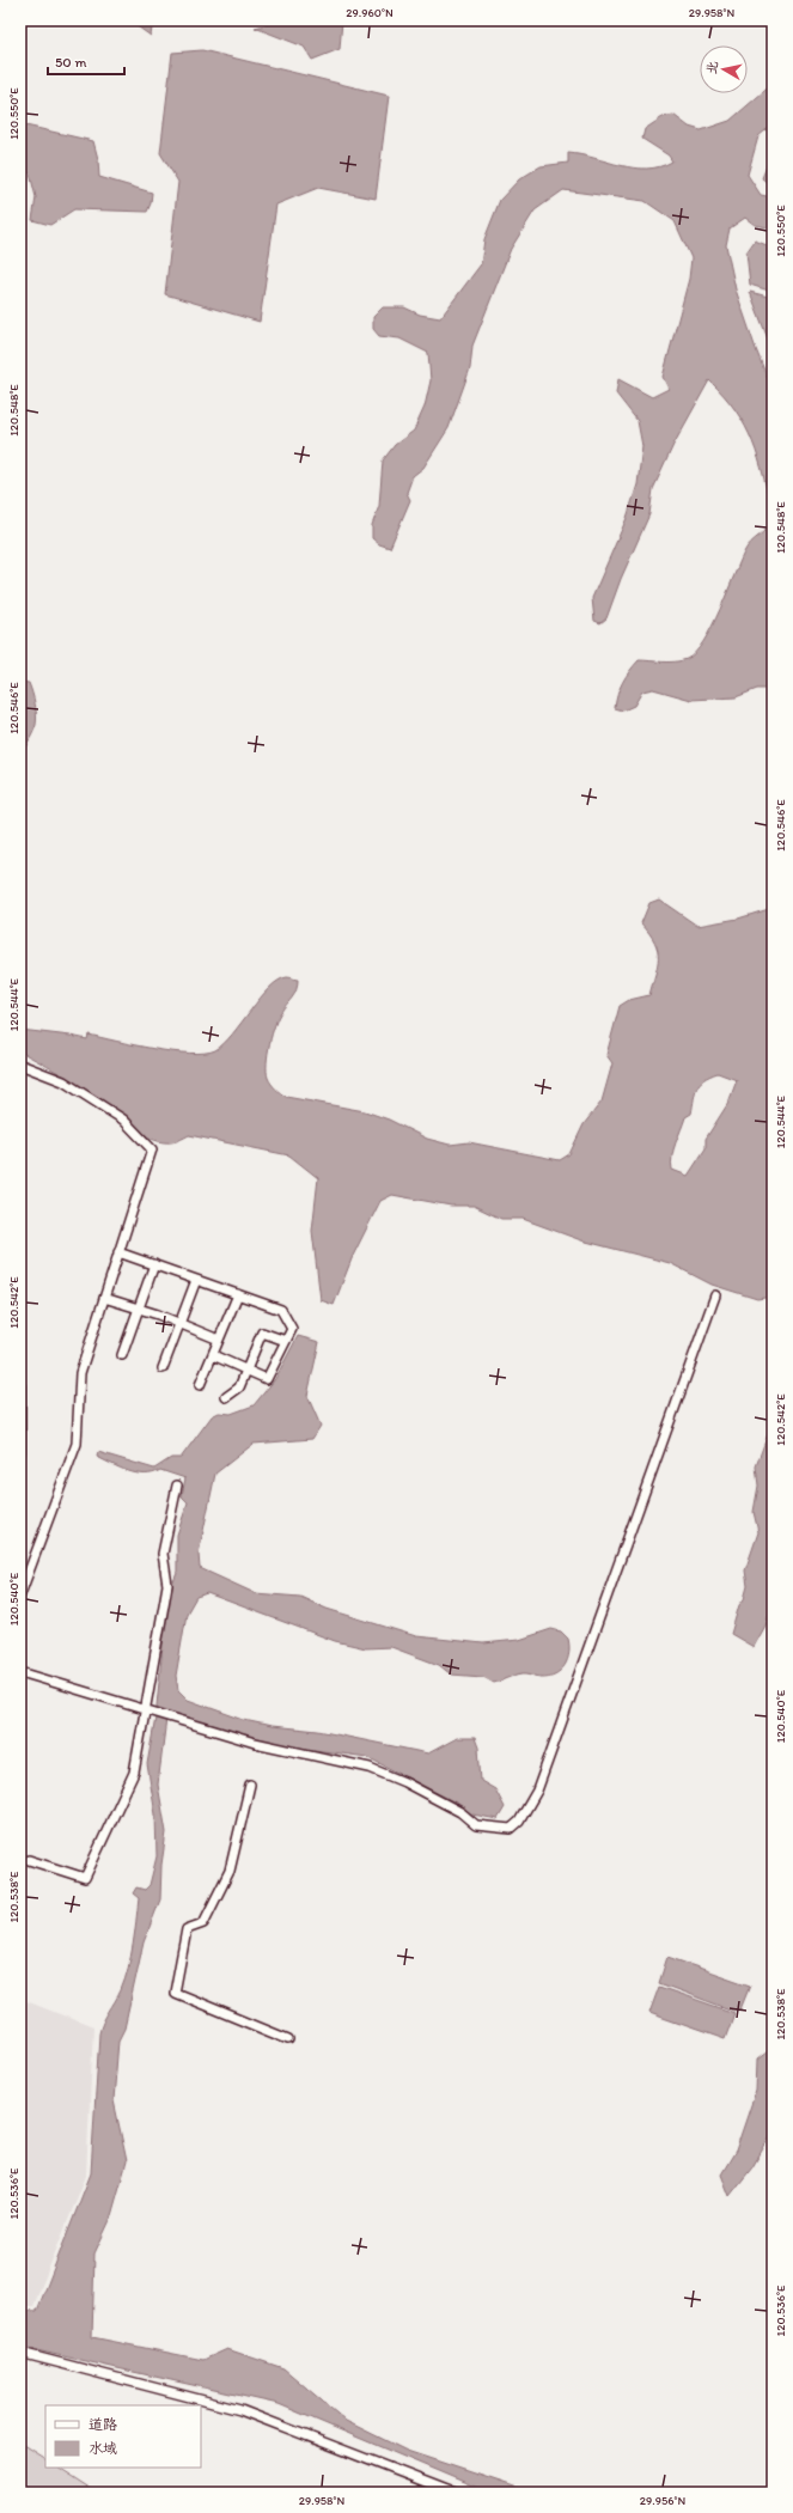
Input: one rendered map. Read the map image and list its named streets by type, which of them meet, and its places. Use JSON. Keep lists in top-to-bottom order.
{
  "legend": ["道路", "水域"],
  "scale_bar": "50 m",
  "north": "left",
  "coordinates": [
    "29.960°N",
    "29.958°N",
    "120.550°E",
    "120.548°E",
    "120.546°E",
    "120.544°E",
    "120.542°E",
    "120.540°E",
    "120.538°E",
    "120.536°E",
    "29.956°N"
  ]
}
